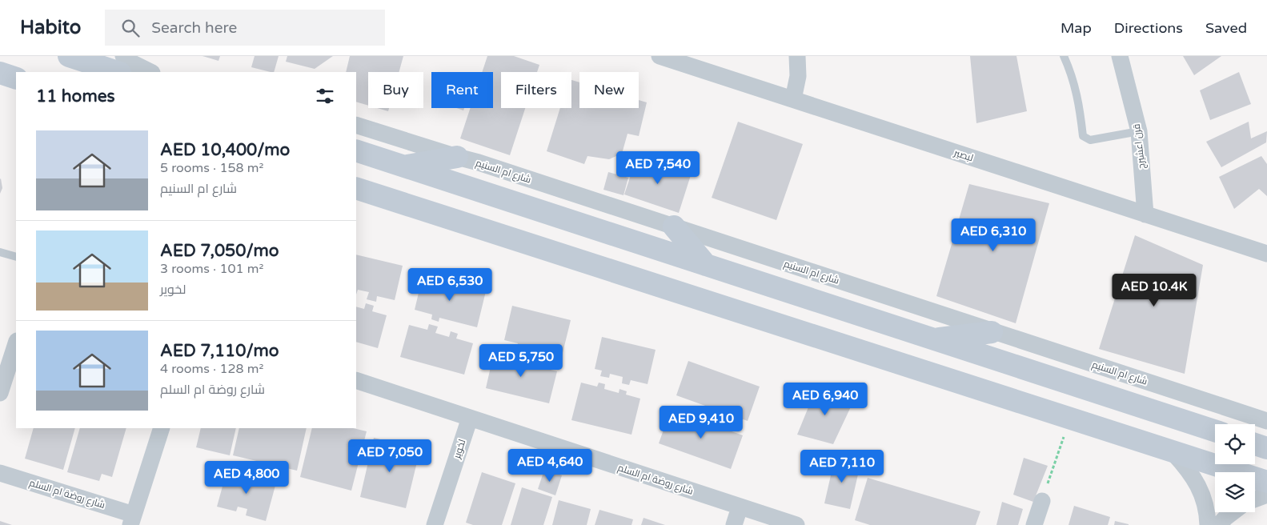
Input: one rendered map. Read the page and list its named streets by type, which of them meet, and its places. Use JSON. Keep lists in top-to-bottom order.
{
  "streets": {
    "street": [
      "قرن اعشيرج",
      "لبصير",
      "شارع ام السنيم",
      "لخوير",
      "شارع روضة ام السلم"
    ]
  },
  "crossings": [
    ["قرن اعشيرج", "لبصير"],
    ["لخوير", "شارع روضة ام السلم"]
  ],
  "page": {
    "header": "Habito",
    "search": "Search here",
    "nav": ["Map", "Directions", "Saved"],
    "chip": [
      "Buy",
      "Rent",
      "Filters",
      "New"
    ],
    "heading": "11 homes",
    "list": [
      {
        "name": "AED 10,400/mo",
        "note": "5 rooms · 158 m² · شارع ام السنيم"
      },
      {
        "name": "AED 7,050/mo",
        "note": "3 rooms · 101 m² · لخوير"
      },
      {
        "name": "AED 7,110/mo",
        "note": "4 rooms · 128 m² · شارع روضة ام السلم"
      }
    ],
    "price": [
      "AED 7,540",
      "AED 6,310",
      "AED 6,530",
      "AED 10.4K",
      "AED 5,750",
      "AED 6,940",
      "AED 9,410",
      "AED 7,050",
      "AED 4,640",
      "AED 7,110",
      "AED 4,800"
    ]
  }
}
